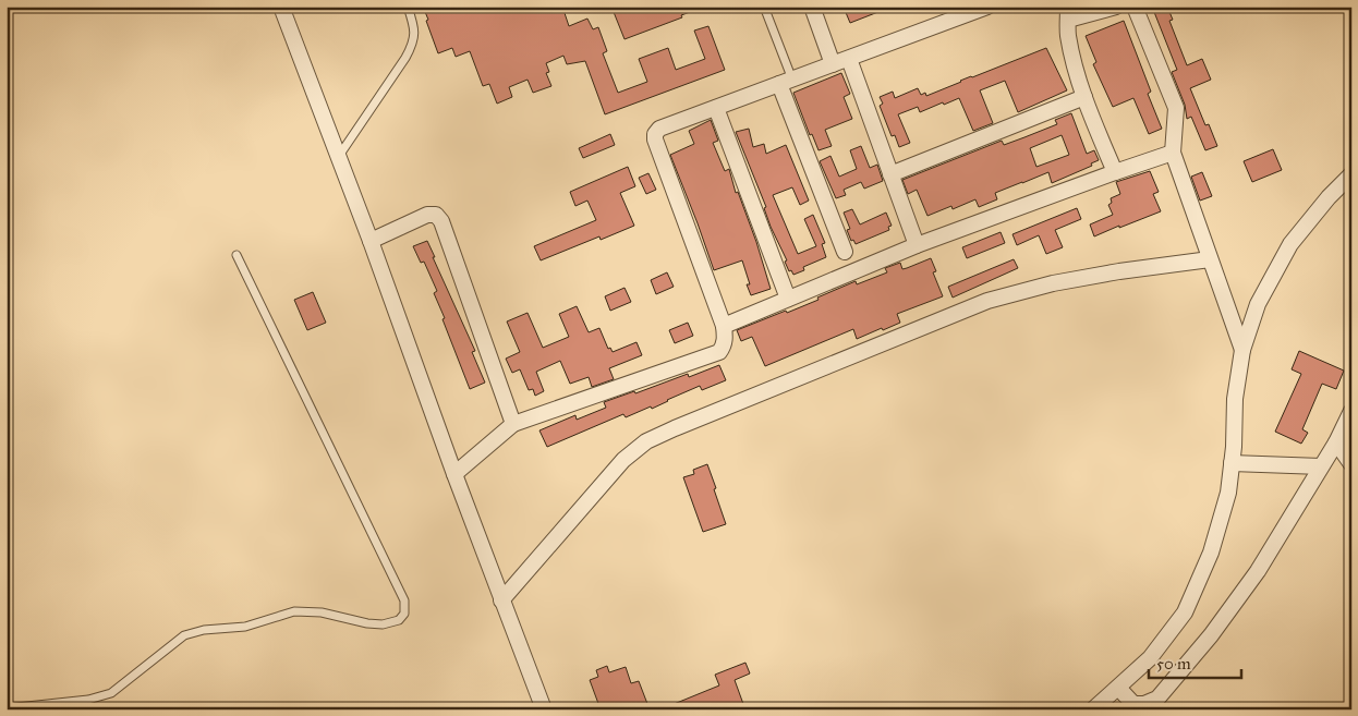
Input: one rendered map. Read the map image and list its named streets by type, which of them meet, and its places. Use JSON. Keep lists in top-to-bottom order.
{
  "scale_bar": "50 m"
}
